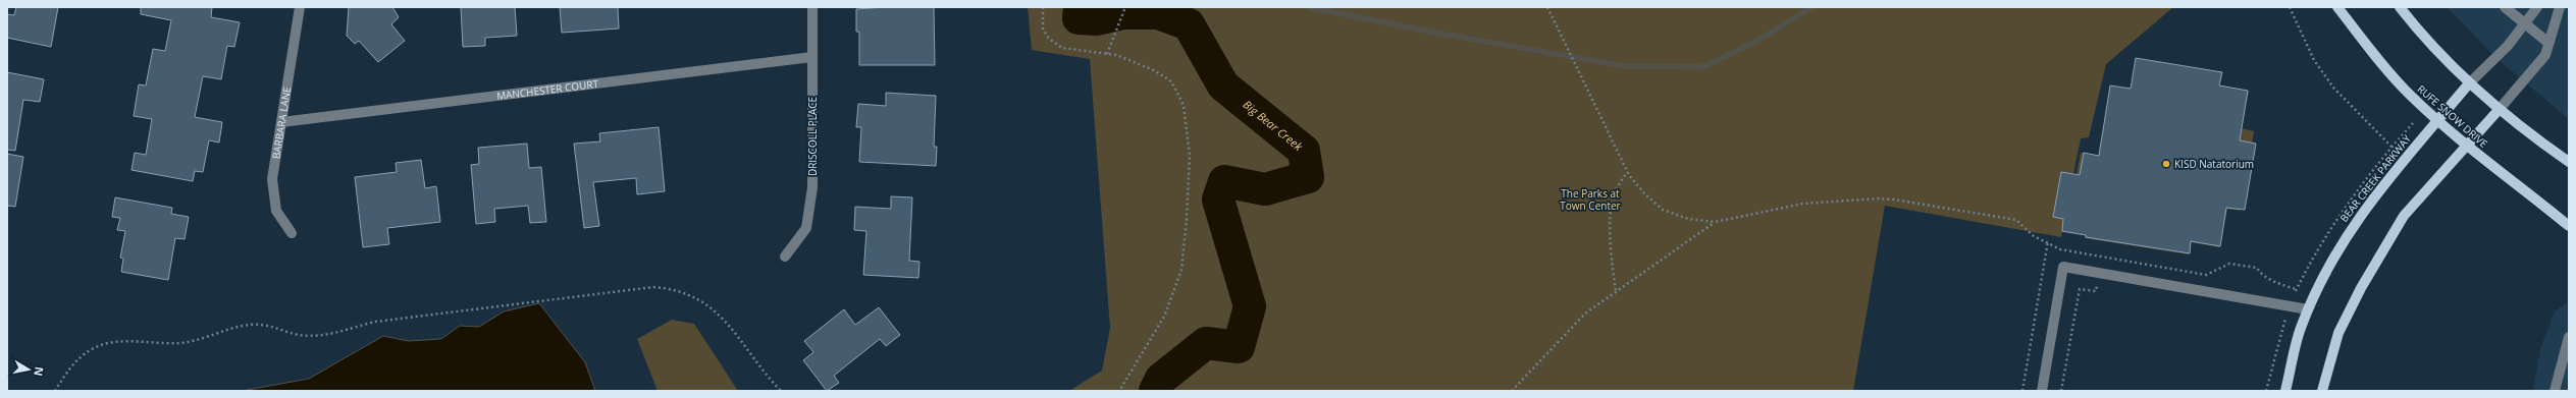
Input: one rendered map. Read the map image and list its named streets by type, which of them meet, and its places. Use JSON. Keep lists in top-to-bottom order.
{
  "streets": {
    "main road": ["RUFE SNOW DRIVE", "BEAR CREEK PARKWAY"],
    "street": ["MANCHESTER COURT", "BARBARA LANE", "DRISCOLL PLACE"]
  },
  "crossings": [
    ["MANCHESTER COURT", "BARBARA LANE"],
    ["MANCHESTER COURT", "DRISCOLL PLACE"],
    ["RUFE SNOW DRIVE", "BEAR CREEK PARKWAY"]
  ],
  "water": ["Big Bear Creek"],
  "parks": ["The Parks at Town Center"],
  "places": ["KISD Natatorium"],
  "north": "right"
}
